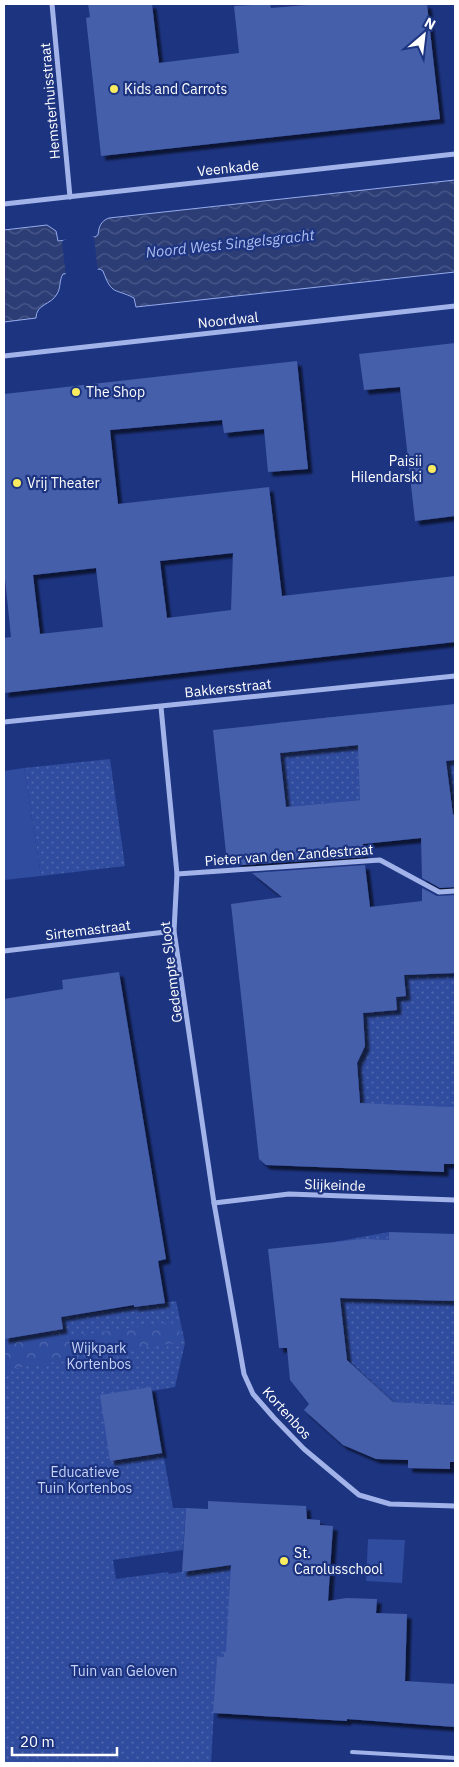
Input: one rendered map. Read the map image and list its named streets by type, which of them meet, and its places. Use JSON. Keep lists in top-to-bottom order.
{
  "streets": {
    "street": [
      "Hemsterhuisstraat",
      "Veenkade",
      "Noordwal",
      "Bakkersstraat",
      "Pieter van den Zandestraat",
      "Sirtemastraat",
      "Gedempte Sloot",
      "Slijkeinde",
      "Kortenbos"
    ]
  },
  "crossings": [
    ["Hemsterhuisstraat", "Veenkade"],
    ["Bakkersstraat", "Gedempte Sloot"],
    ["Pieter van den Zandestraat", "Gedempte Sloot"],
    ["Sirtemastraat", "Gedempte Sloot"],
    ["Gedempte Sloot", "Slijkeinde"],
    ["Gedempte Sloot", "Kortenbos"],
    ["Slijkeinde", "Kortenbos"]
  ],
  "water": ["Noord West Singelsgracht"],
  "parks": ["Wijkpark Kortenbos", "Educatieve Tuin Kortenbos", "Tuin van Geloven"],
  "places": [
    "Kids and Carrots",
    "The Shop",
    "Paisii Hilendarski",
    "Vrij Theater",
    "St. Carolusschool"
  ],
  "scale_bar": "20 m",
  "north": "top right"
}
